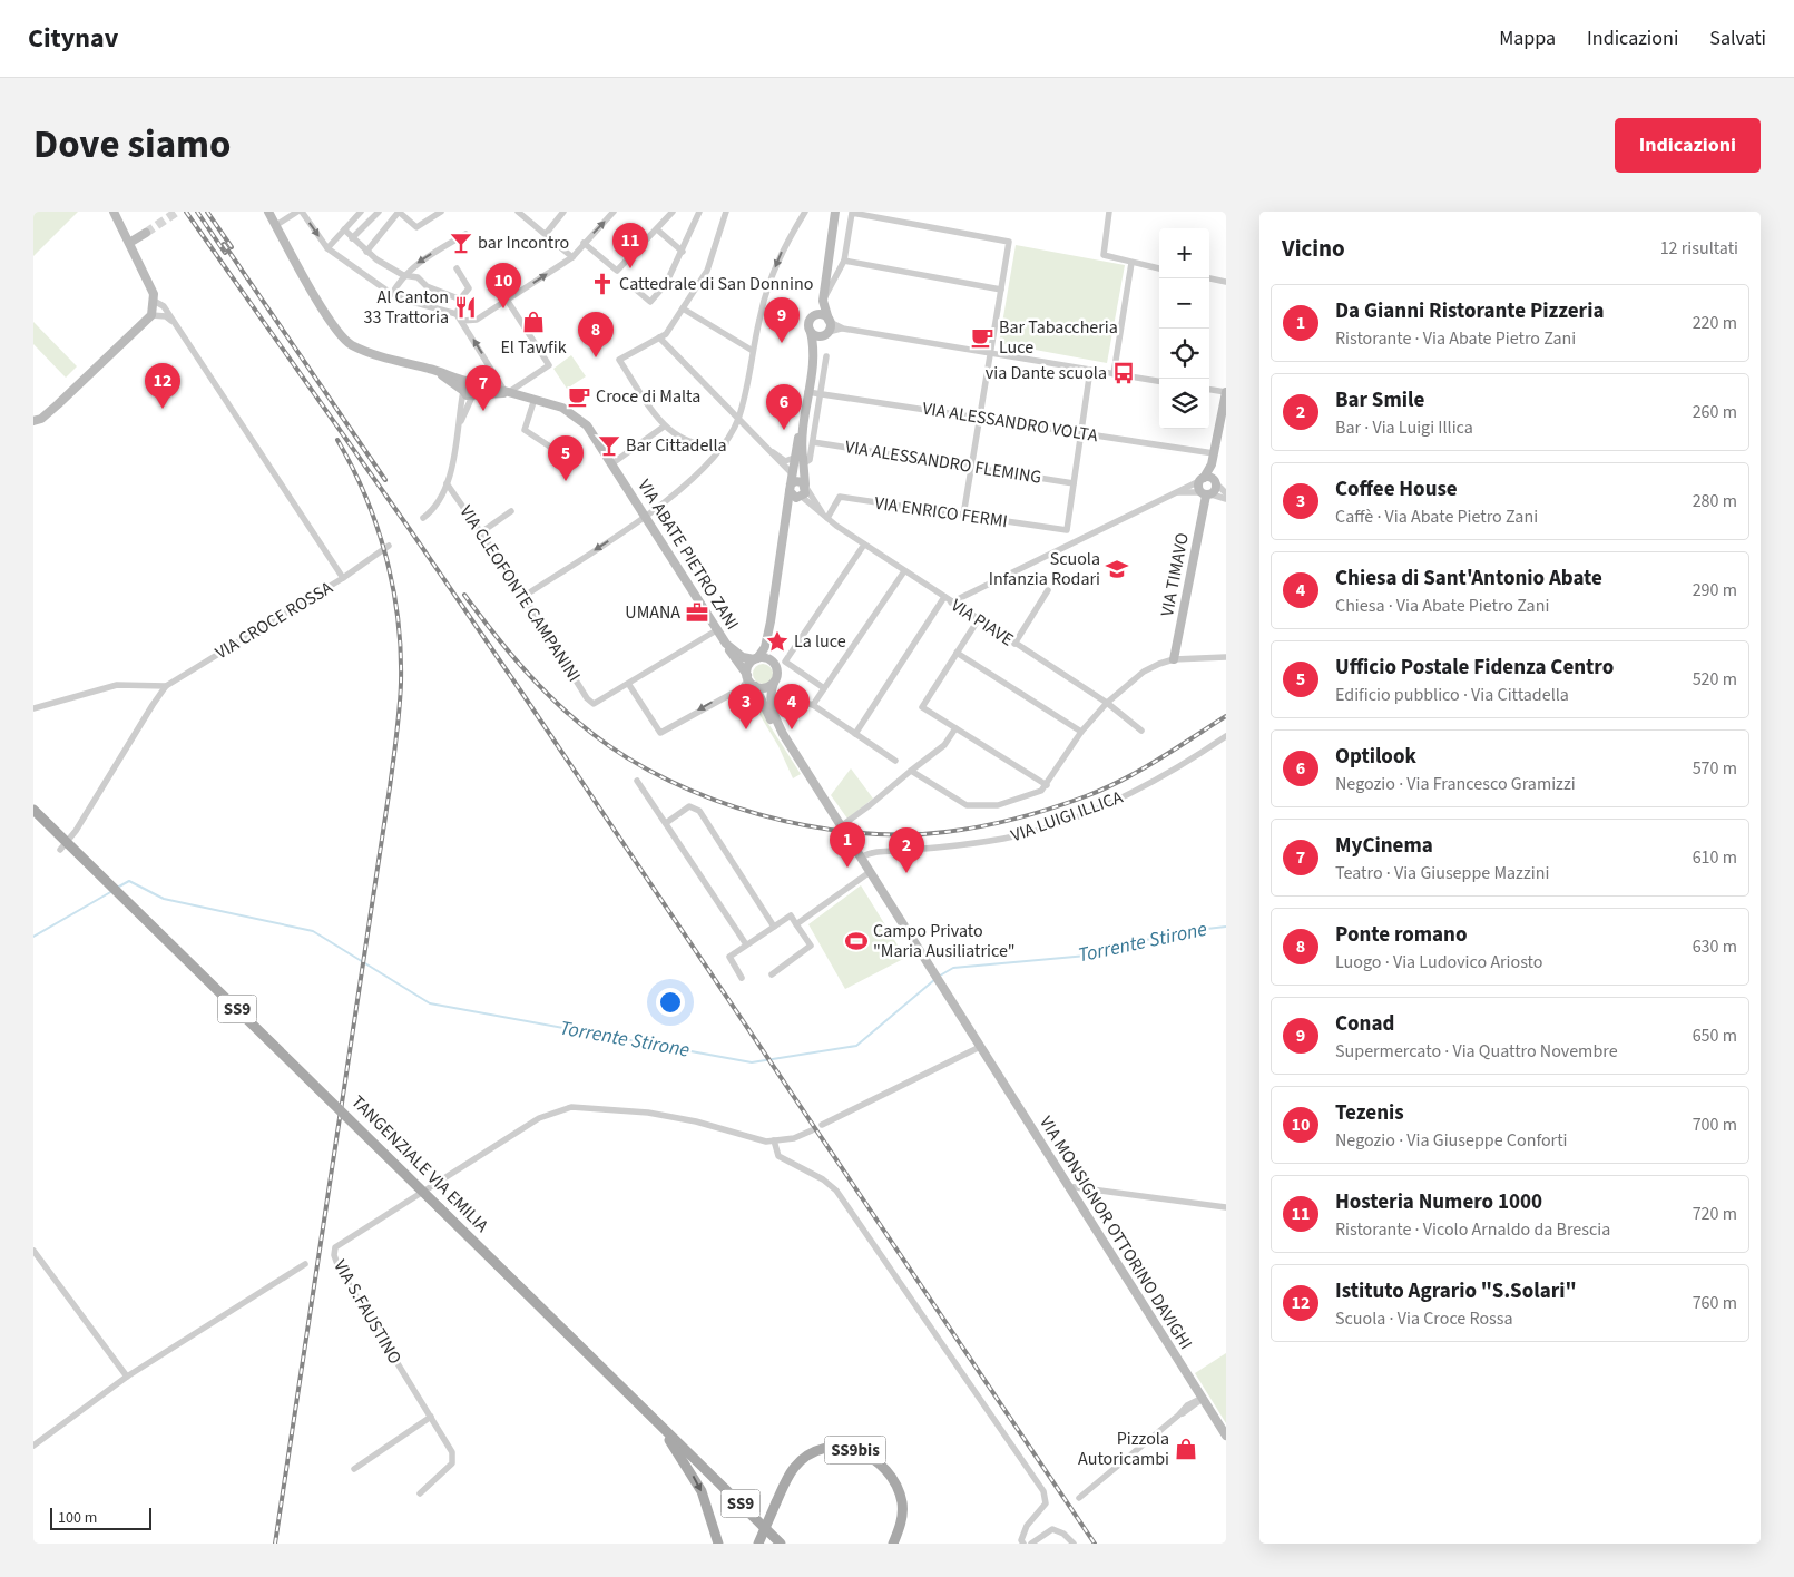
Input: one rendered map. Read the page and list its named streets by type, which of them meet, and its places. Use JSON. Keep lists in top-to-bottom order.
{
  "streets": {
    "main road": [
      "VIA ABATE PIETRO ZANI",
      "VIA TIMAVO",
      "SS9",
      "TANGENZIALE VIA EMILIA",
      "VIA MONSIGNOR OTTORINO DAVIGHI",
      "SS9bis"
    ],
    "street": [
      "VIA ALESSANDRO VOLTA",
      "VIA ALESSANDRO FLEMING",
      "VIA ENRICO FERMI",
      "VIA CLEOFONTE CAMPANINI",
      "VIA CROCE ROSSA",
      "VIA PIAVE",
      "VIA LUIGI ILLICA",
      "VIA S.FAUSTINO"
    ]
  },
  "crossings": [
    ["VIA ALESSANDRO FLEMING", "VIA ENRICO FERMI"],
    ["VIA ENRICO FERMI", "VIA PIAVE"],
    ["VIA ABATE PIETRO ZANI", "VIA LUIGI ILLICA"],
    ["VIA ABATE PIETRO ZANI", "VIA MONSIGNOR OTTORINO DAVIGHI"]
  ],
  "water": ["Torrente Stirone"],
  "places": {
    "bar": ["bar Incontro", "Bar Cittadella"],
    "church": ["Cattedrale di San Donnino"],
    "restaurant": ["Al Canton 33 Trattoria"],
    "shop": ["El Tawfik", "Pizzola Autoricambi"],
    "cafe": ["Bar Tabaccheria Luce", "Croce di Malta"],
    "bus stop": ["via Dante scuola"],
    "school or university": ["Scuola Infanzia Rodari"],
    "office": ["UMANA"],
    "place": ["La luce"],
    "sports": ["Campo Privato \"Maria Ausiliatrice\""]
  },
  "scale_bar": "100 m",
  "page": {
    "header": "Citynav",
    "nav": ["Mappa", "Indicazioni", "Salvati"],
    "title": "Dove siamo",
    "buttons": "Indicazioni",
    "heading": ["Vicino", "12 risultati"],
    "pins": [
      "11",
      "10",
      "9",
      "8",
      "12",
      "7",
      "6",
      "5",
      "3",
      "4",
      "1",
      "2"
    ],
    "map_buttons": ["+", "−"],
    "list": [
      {
        "mark": "1",
        "name": "Da Gianni Ristorante Pizzeria",
        "note": "Ristorante · Via Abate Pietro Zani",
        "value": "220 m"
      },
      {
        "mark": "2",
        "name": "Bar Smile",
        "note": "Bar · Via Luigi Illica",
        "value": "260 m"
      },
      {
        "mark": "3",
        "name": "Coffee House",
        "note": "Caffè · Via Abate Pietro Zani",
        "value": "280 m"
      },
      {
        "mark": "4",
        "name": "Chiesa di Sant'Antonio Abate",
        "note": "Chiesa · Via Abate Pietro Zani",
        "value": "290 m"
      },
      {
        "mark": "5",
        "name": "Ufficio Postale Fidenza Centro",
        "note": "Edificio pubblico · Via Cittadella",
        "value": "520 m"
      },
      {
        "mark": "6",
        "name": "Optilook",
        "note": "Negozio · Via Francesco Gramizzi",
        "value": "570 m"
      },
      {
        "mark": "7",
        "name": "MyCinema",
        "note": "Teatro · Via Giuseppe Mazzini",
        "value": "610 m"
      },
      {
        "mark": "8",
        "name": "Ponte romano",
        "note": "Luogo · Via Ludovico Ariosto",
        "value": "630 m"
      },
      {
        "mark": "9",
        "name": "Conad",
        "note": "Supermercato · Via Quattro Novembre",
        "value": "650 m"
      },
      {
        "mark": "10",
        "name": "Tezenis",
        "note": "Negozio · Via Giuseppe Conforti",
        "value": "700 m"
      },
      {
        "mark": "11",
        "name": "Hosteria Numero 1000",
        "note": "Ristorante · Vicolo Arnaldo da Brescia",
        "value": "720 m"
      },
      {
        "mark": "12",
        "name": "Istituto Agrario \"S.Solari\"",
        "note": "Scuola · Via Croce Rossa",
        "value": "760 m"
      }
    ],
    "scale": "100 m"
  }
}
